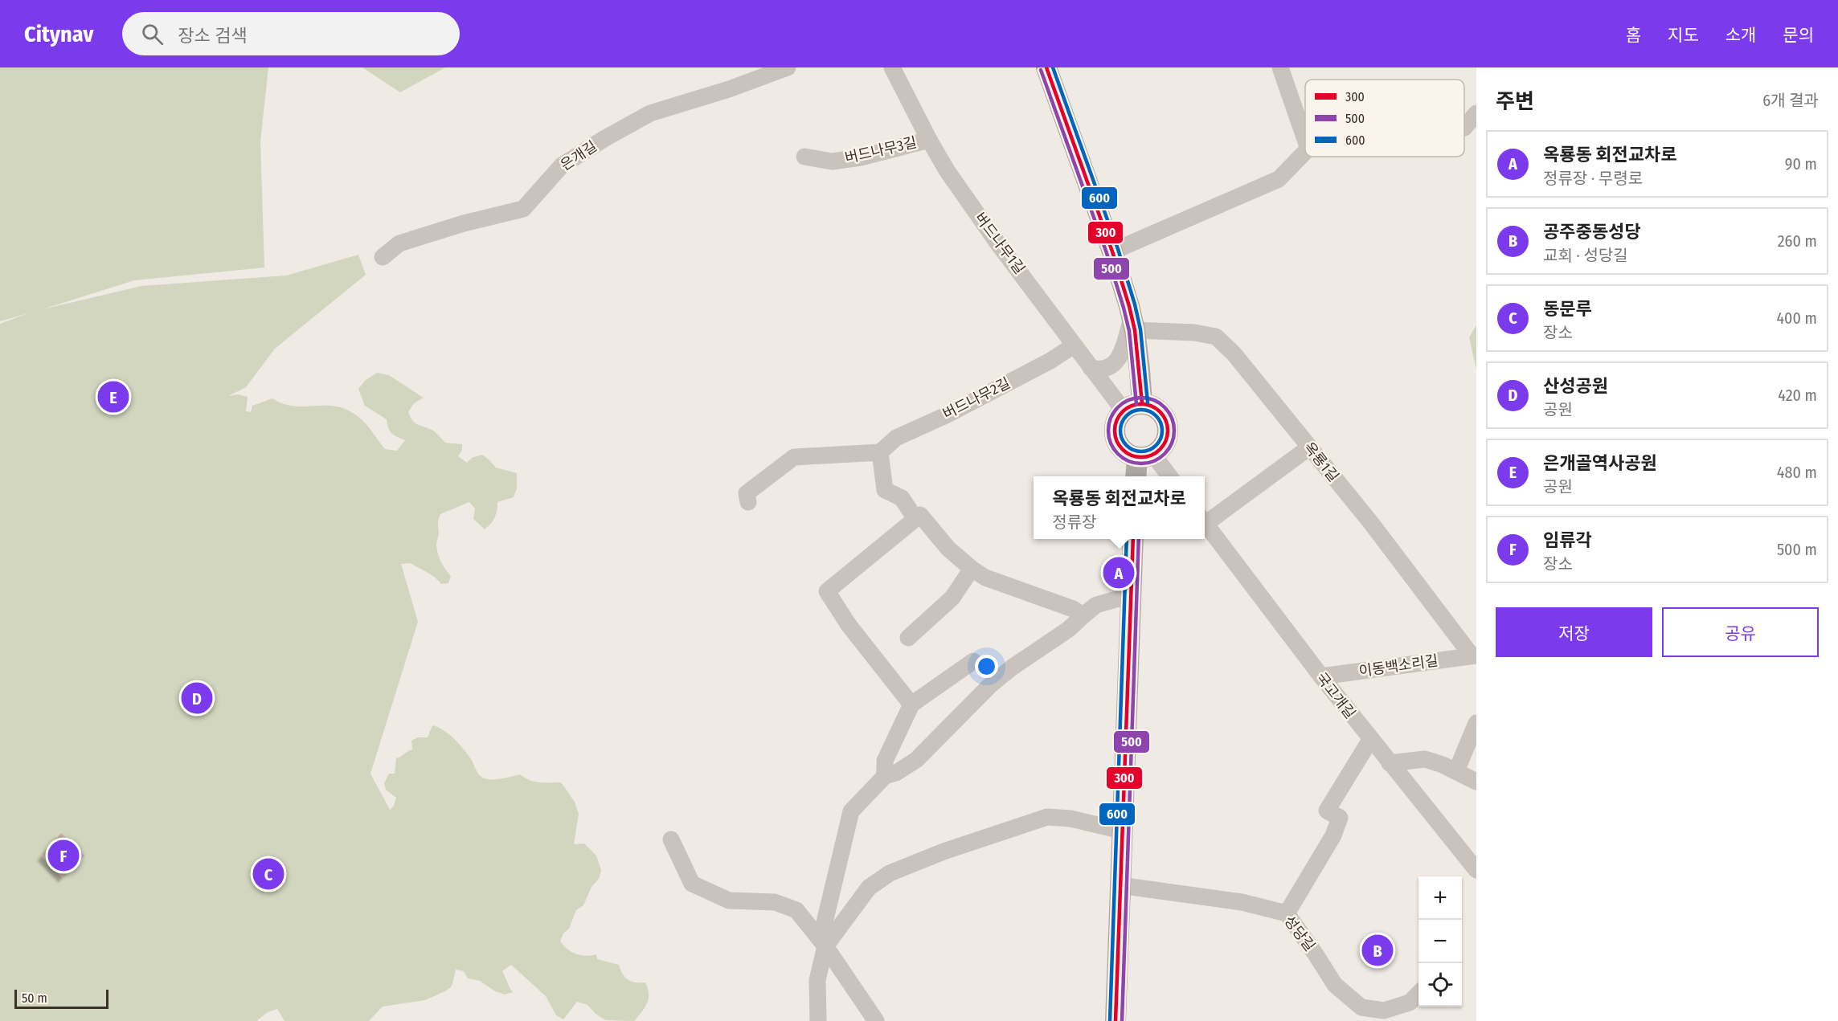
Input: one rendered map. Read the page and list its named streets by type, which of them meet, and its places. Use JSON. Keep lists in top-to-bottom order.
{
  "streets": {
    "street": [
      "버드나무3길",
      "은개길",
      "버드나무1길",
      "버드나무2길",
      "옥룡1길",
      "이동백소리길",
      "국고개길",
      "성당길"
    ]
  },
  "crossings": [
    ["버드나무3길", "버드나무1길"],
    ["버드나무1길", "버드나무2길"],
    ["옥룡1길", "이동백소리길"],
    ["이동백소리길", "국고개길"]
  ],
  "lines": ["transit line 300", "transit line 600", "transit line 500"],
  "legend": ["300", "500", "600"],
  "scale_bar": "50 m",
  "page": {
    "header": "Citynav",
    "search": "장소 검색",
    "nav": [
      "홈",
      "지도",
      "소개",
      "문의"
    ],
    "heading": ["주변", "6개 결과"],
    "list": [
      {
        "mark": "A",
        "name": "옥룡동 회전교차로",
        "note": "정류장 · 무령로",
        "value": "90 m"
      },
      {
        "mark": "B",
        "name": "공주중동성당",
        "note": "교회 · 성당길",
        "value": "260 m"
      },
      {
        "mark": "C",
        "name": "동문루",
        "note": "장소",
        "value": "400 m"
      },
      {
        "mark": "D",
        "name": "산성공원",
        "note": "공원",
        "value": "420 m"
      },
      {
        "mark": "E",
        "name": "은개골역사공원",
        "note": "공원",
        "value": "480 m"
      },
      {
        "mark": "F",
        "name": "임류각",
        "note": "장소",
        "value": "500 m"
      }
    ],
    "pins": [
      "E",
      "A",
      "D",
      "F",
      "C",
      "B"
    ],
    "popup": ["옥룡동 회전교차로", "정류장"],
    "buttons": ["저장", "공유"],
    "map_buttons": ["+", "−"],
    "scale": "50 m"
  }
}
